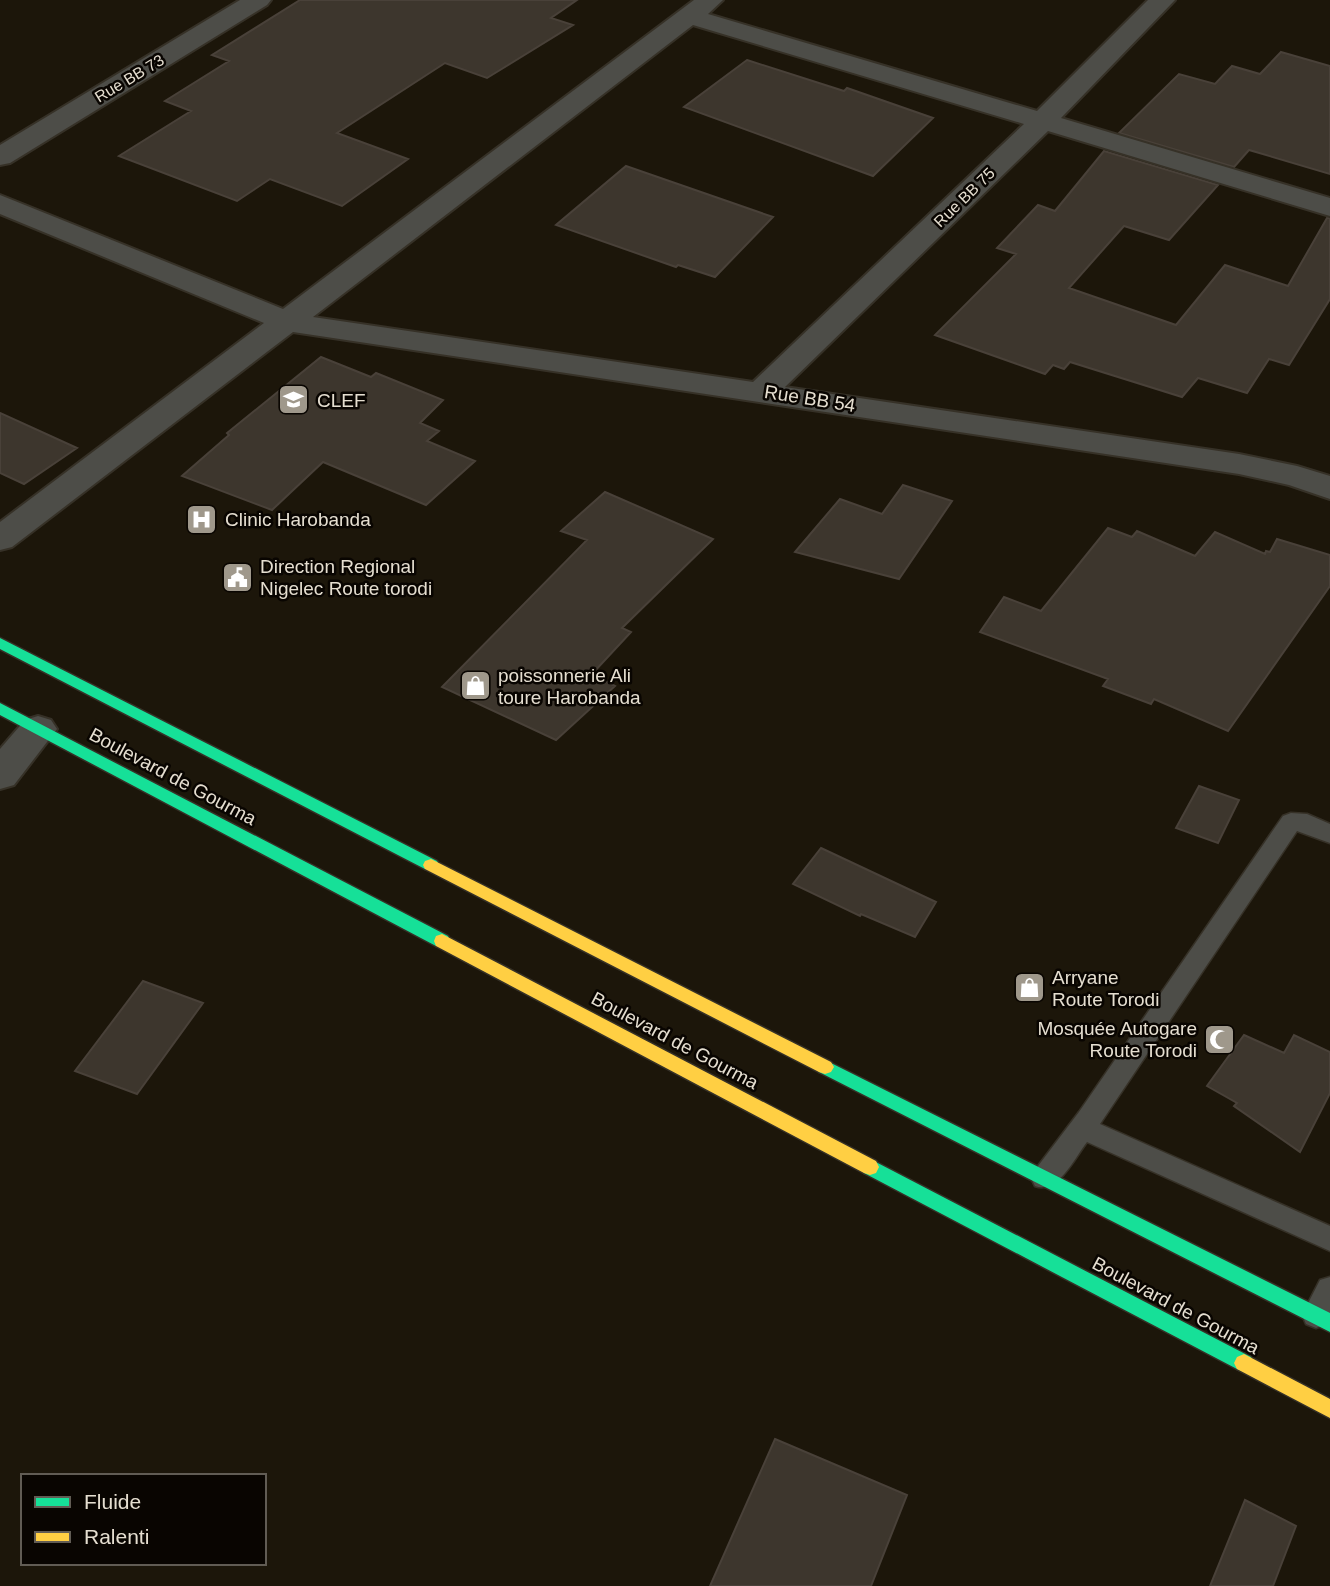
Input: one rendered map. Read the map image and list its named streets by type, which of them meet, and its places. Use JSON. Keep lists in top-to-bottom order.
{
  "streets": {
    "highway": ["Boulevard de Gourma"],
    "street": ["Rue BB 73", "Rue BB 75", "Rue BB 54"]
  },
  "crossings": [
    ["Rue BB 75", "Rue BB 54"]
  ],
  "places": {
    "school or university": ["CLEF"],
    "hospital": ["Clinic Harobanda"],
    "public building": ["Direction Regional Nigelec Route torodi"],
    "shop": ["poissonnerie Ali toure Harobanda", "Arryane Route Torodi"],
    "mosque": ["Mosquée Autogare Route Torodi"]
  },
  "legend": ["Fluide", "Ralenti"]
}
